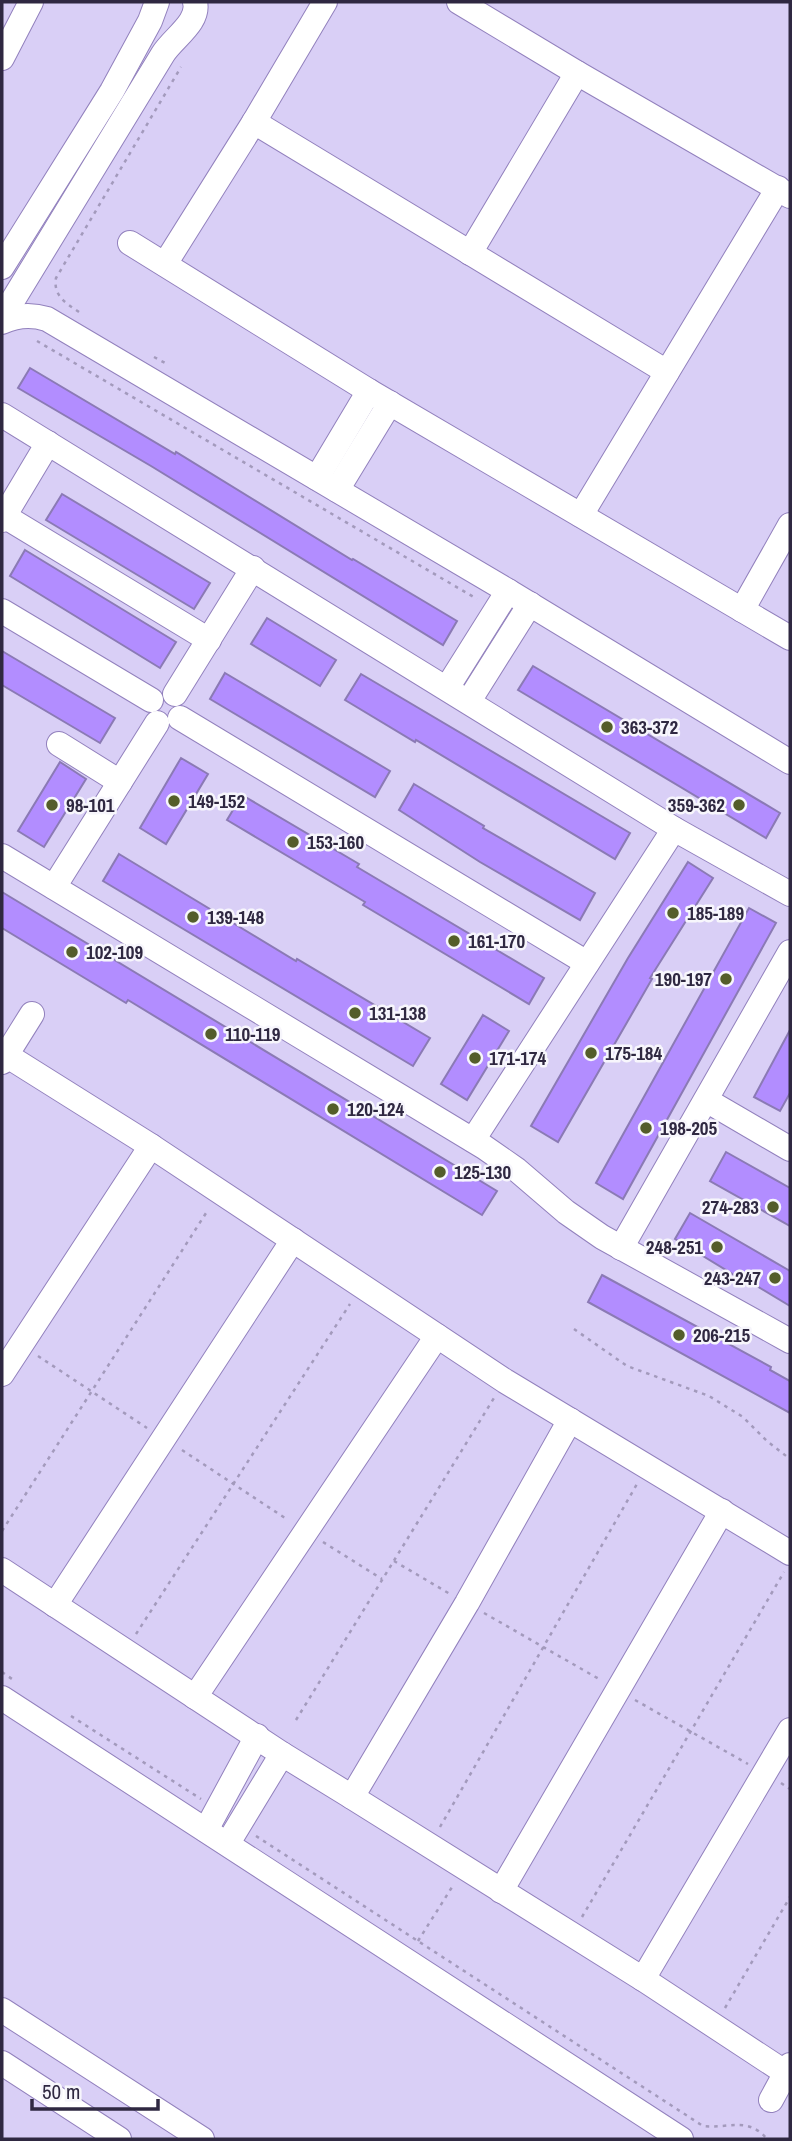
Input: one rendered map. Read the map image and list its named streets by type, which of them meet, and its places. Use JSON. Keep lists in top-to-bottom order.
{
  "places": [
    "363-372",
    "149-152",
    "98-101",
    "359-362",
    "153-160",
    "185-189",
    "139-148",
    "161-170",
    "102-109",
    "190-197",
    "131-138",
    "110-119",
    "175-184",
    "171-174",
    "120-124",
    "198-205",
    "125-130",
    "274-283",
    "248-251",
    "243-247",
    "206-215"
  ],
  "scale_bar": "50 m"
}
